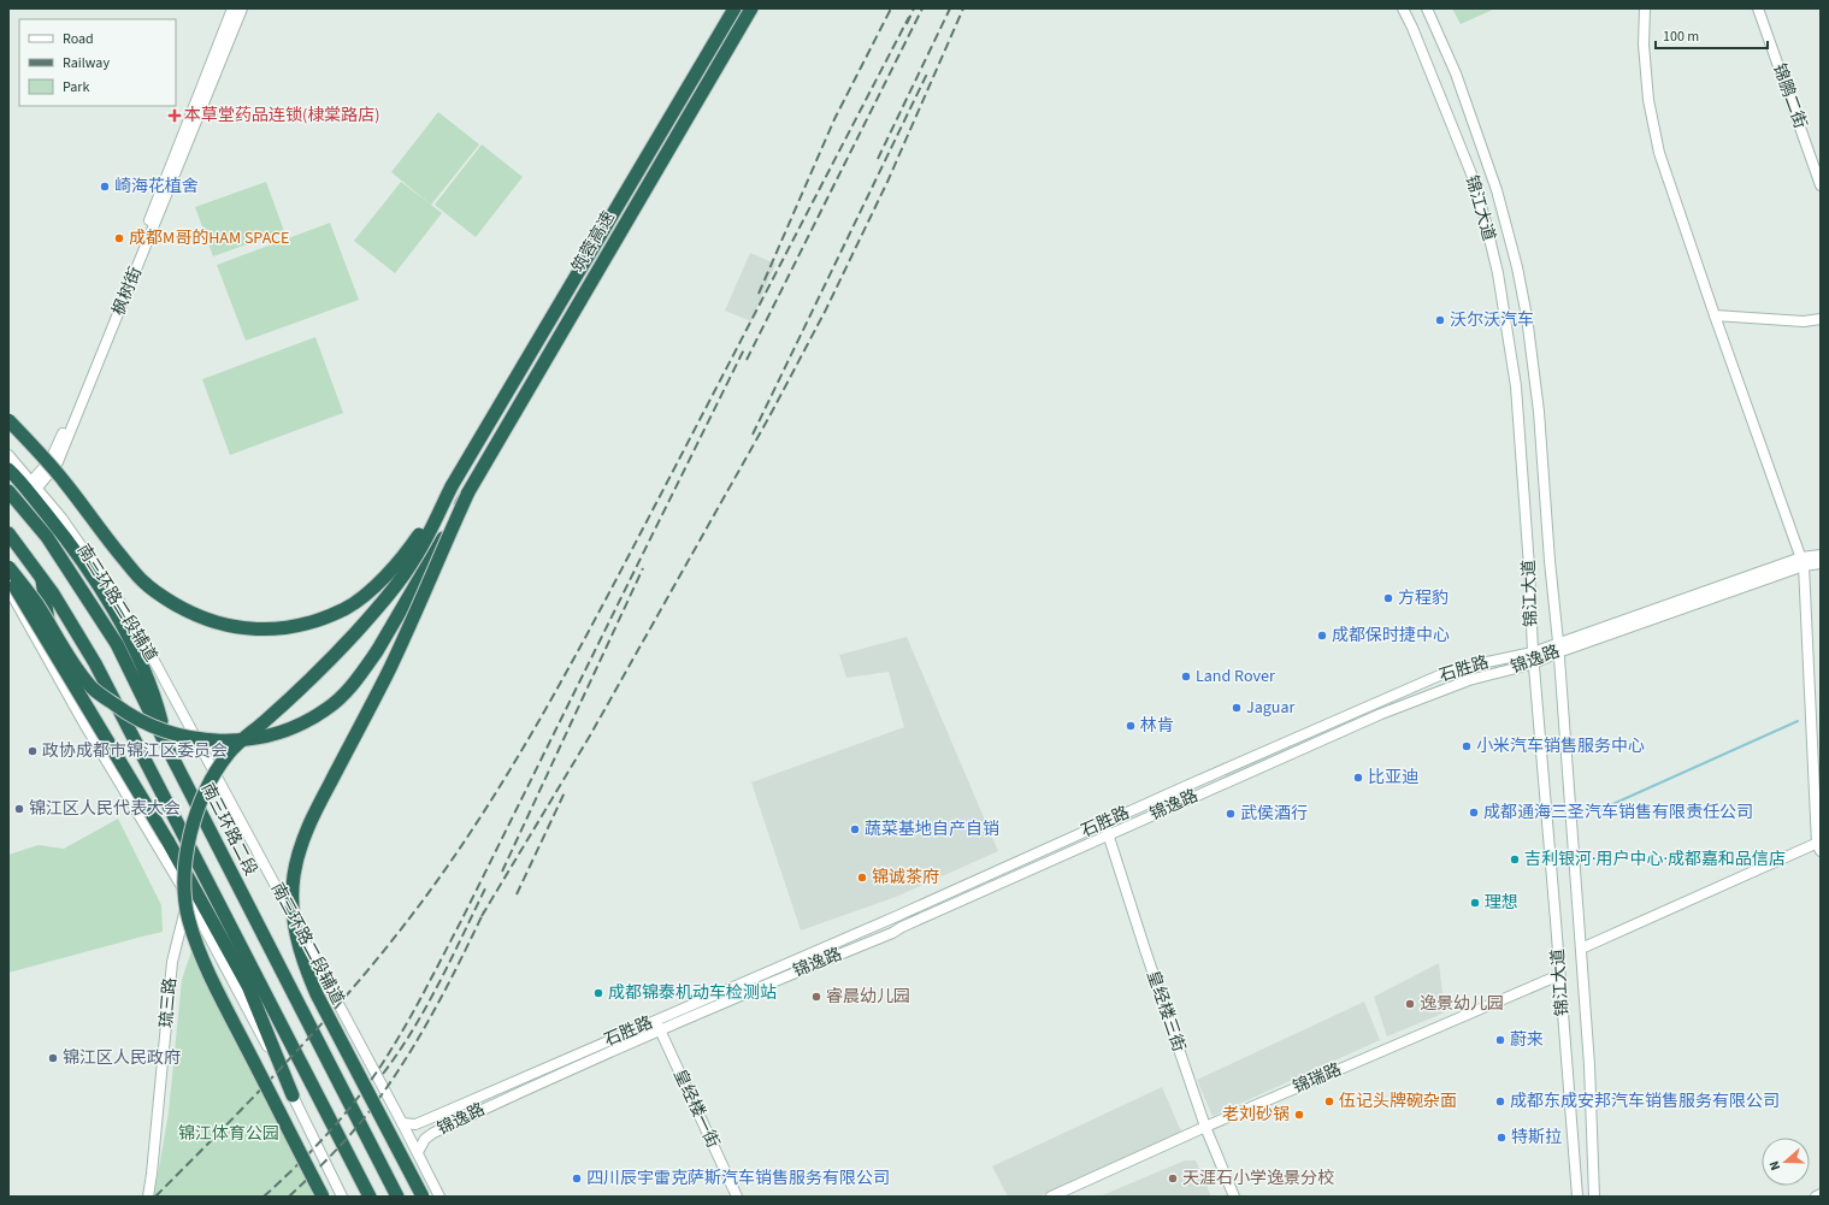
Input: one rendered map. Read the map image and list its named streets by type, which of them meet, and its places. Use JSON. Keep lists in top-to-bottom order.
{
  "streets": {
    "highway": ["筑蓉高速", "南三环路二段"],
    "street": [
      "锦鹏二街",
      "锦江大道",
      "枫树街",
      "南三环路二段辅道",
      "锦逸路",
      "石胜路",
      "琉三路",
      "皇经楼三街",
      "锦瑞路",
      "皇经楼一街"
    ]
  },
  "crossings": [
    ["锦江大道", "锦逸路"],
    ["锦江大道", "石胜路"],
    ["锦江大道", "锦瑞路"],
    ["枫树街", "南三环路二段辅道"],
    ["南三环路二段辅道", "锦逸路"],
    ["南三环路二段辅道", "石胜路"],
    ["锦逸路", "石胜路"],
    ["锦逸路", "皇经楼三街"],
    ["锦逸路", "皇经楼一街"],
    ["石胜路", "皇经楼三街"],
    ["石胜路", "皇经楼一街"],
    ["皇经楼三街", "锦瑞路"]
  ],
  "parks": ["锦江体育公园"],
  "places": {
    "health": ["本草堂药品连锁(棣棠路店)"],
    "other": [
      "崎海花植舍",
      "成都M哥的HAM SPACE",
      "沃尔沃汽车",
      "方程豹",
      "成都保时捷中心",
      "Land Rover",
      "Jaguar",
      "林肯",
      "小米汽车销售服务中心",
      "政协成都市锦江区委员会",
      "比亚迪",
      "锦江区人民代表大会",
      "成都通海三圣汽车销售有限责任公司",
      "武侯酒行",
      "蔬菜基地自产自销",
      "吉利银河·用户中心·成都嘉和品信店",
      "锦诚茶府",
      "理想",
      "成都锦泰机动车检测站",
      "睿晨幼儿园",
      "逸景幼儿园",
      "蔚来",
      "锦江区人民政府",
      "伍记头牌碗杂面",
      "成都东成安邦汽车销售服务有限公司",
      "老刘砂锅",
      "特斯拉",
      "四川辰宇雷克萨斯汽车销售服务有限公司",
      "天涯石小学逸景分校"
    ]
  },
  "legend": ["Road", "Railway", "Park"],
  "scale_bar": "100 m",
  "north": "left"
}
